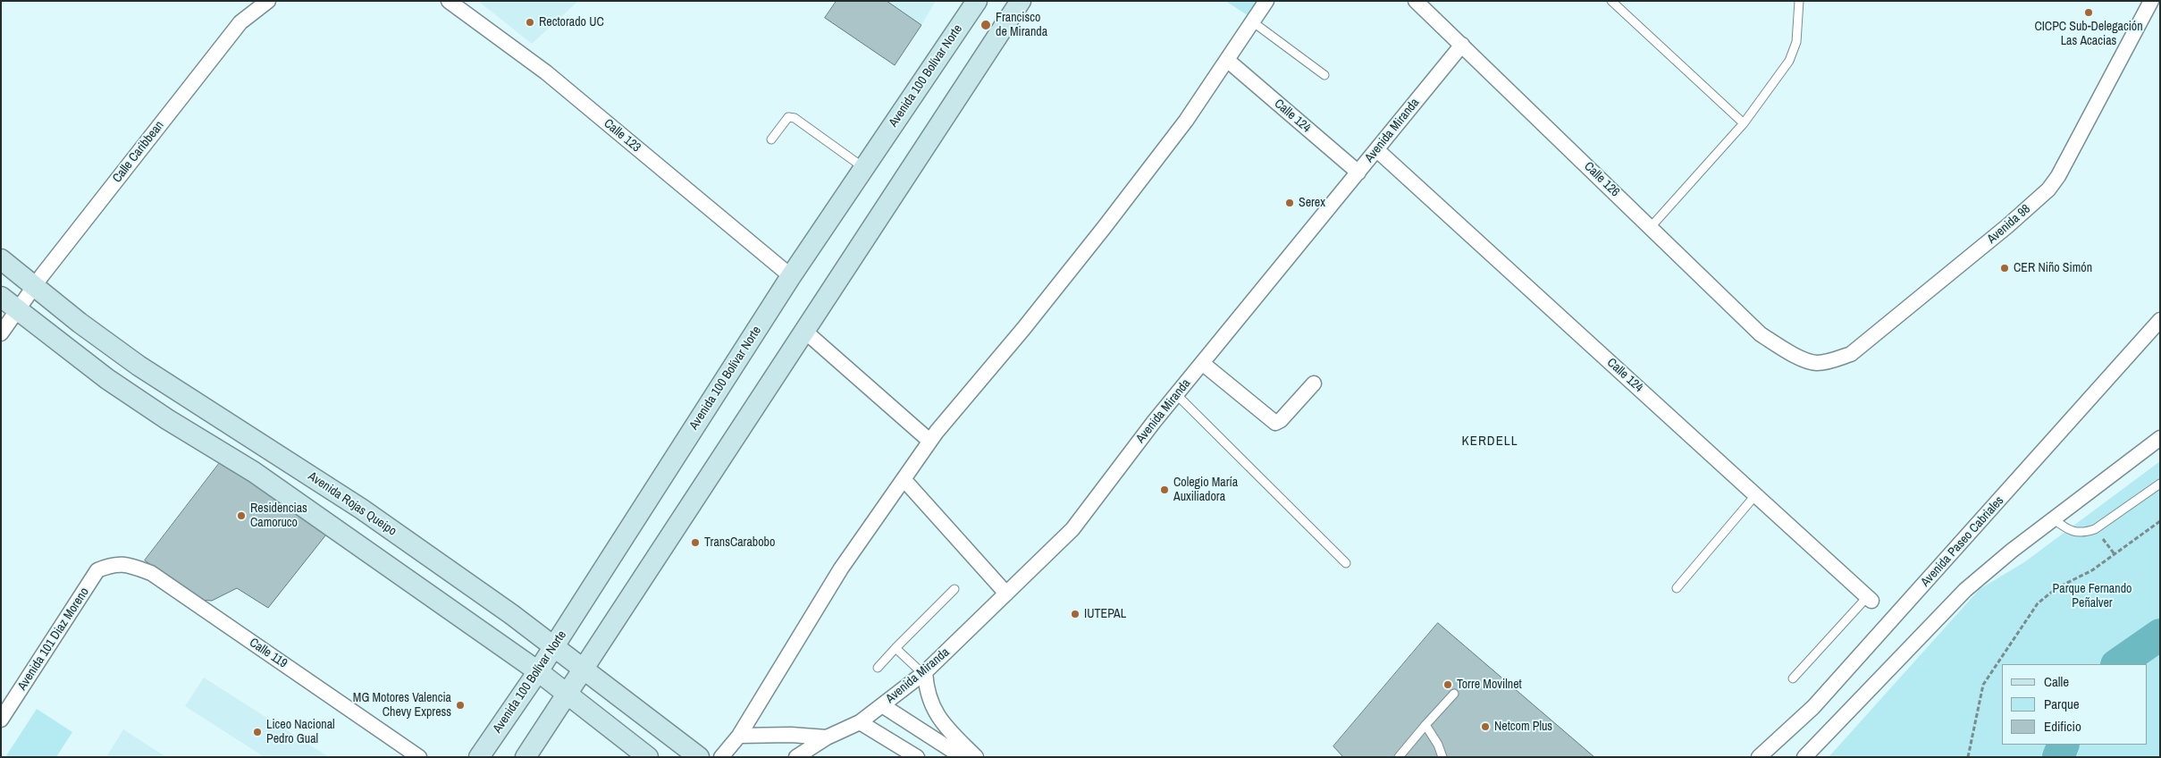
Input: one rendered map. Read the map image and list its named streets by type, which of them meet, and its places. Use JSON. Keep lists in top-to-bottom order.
{
  "streets": {
    "main road": ["Avenida 100 Bolívar Norte", "Avenida Rojas Queipo"],
    "street": [
      "Calle 124",
      "Avenida Miranda",
      "Calle 123",
      "Calle Caribbean",
      "Calle 126",
      "Avenida 98",
      "Avenida Paseo Cabriales",
      "Avenida 101 Diaz Moreno",
      "Calle 119"
    ]
  },
  "crossings": [
    ["Avenida 100 Bolívar Norte", "Calle 123"],
    ["Avenida 100 Bolívar Norte", "Avenida Rojas Queipo"],
    ["Calle 124", "Avenida Miranda"],
    ["Avenida Miranda", "Calle 126"],
    ["Calle Caribbean", "Avenida Rojas Queipo"],
    ["Calle 126", "Avenida 98"],
    ["Avenida 101 Diaz Moreno", "Calle 119"]
  ],
  "districts": ["KERDELL"],
  "parks": ["Parque Fernando Peñalver"],
  "places": [
    "CICPC Sub-Delegación Las Acacias",
    "Rectorado UC",
    "Francisco de Miranda",
    "Serex",
    "CER Niño Simón",
    "Colegio María Auxiliadora",
    "Residencias Camoruco",
    "TransCarabobo",
    "IUTEPAL",
    "Torre Movilnet",
    "MG Motores Valencia Chevy Express",
    "Netcom Plus",
    "Liceo Nacional Pedro Gual"
  ],
  "legend": ["Calle", "Parque", "Edificio"]
}
